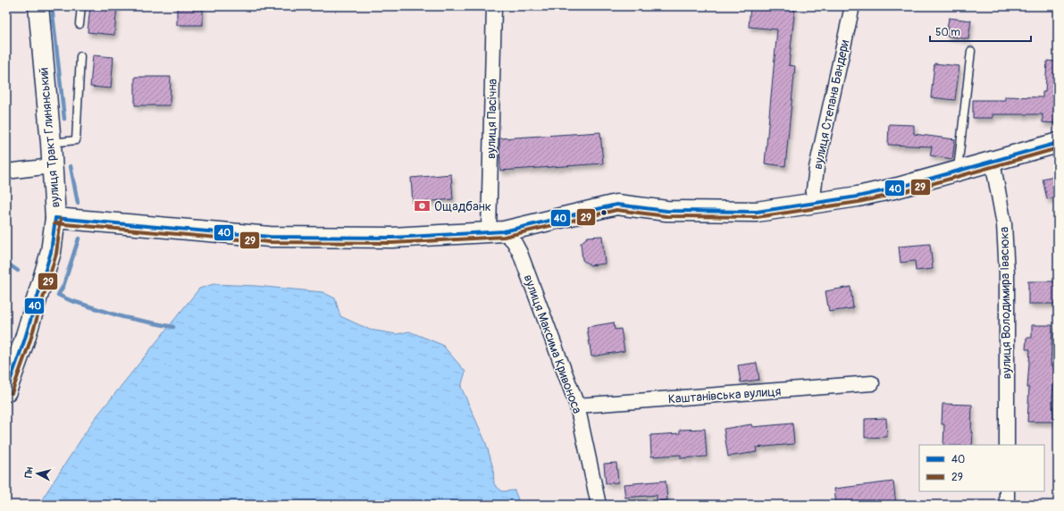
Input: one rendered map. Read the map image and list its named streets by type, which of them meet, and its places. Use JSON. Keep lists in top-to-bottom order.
{
  "streets": {
    "main road": ["вулиця Тракт Глинянський"],
    "street": [
      "вулиця Степана Бандери",
      "вулиця Пасічна",
      "вулиця Володимира Івасюка",
      "вулиця Максима Кривоноса",
      "Каштанівська вулиця"
    ]
  },
  "crossings": [
    ["вулиця Пасічна", "вулиця Максима Кривоноса"],
    ["вулиця Максима Кривоноса", "Каштанівська вулиця"]
  ],
  "places": {
    "bank": ["Ощадбанк"]
  },
  "lines": ["transit line 40", "transit line 29"],
  "legend": ["40", "29"],
  "scale_bar": "50 m",
  "north": "left"
}
